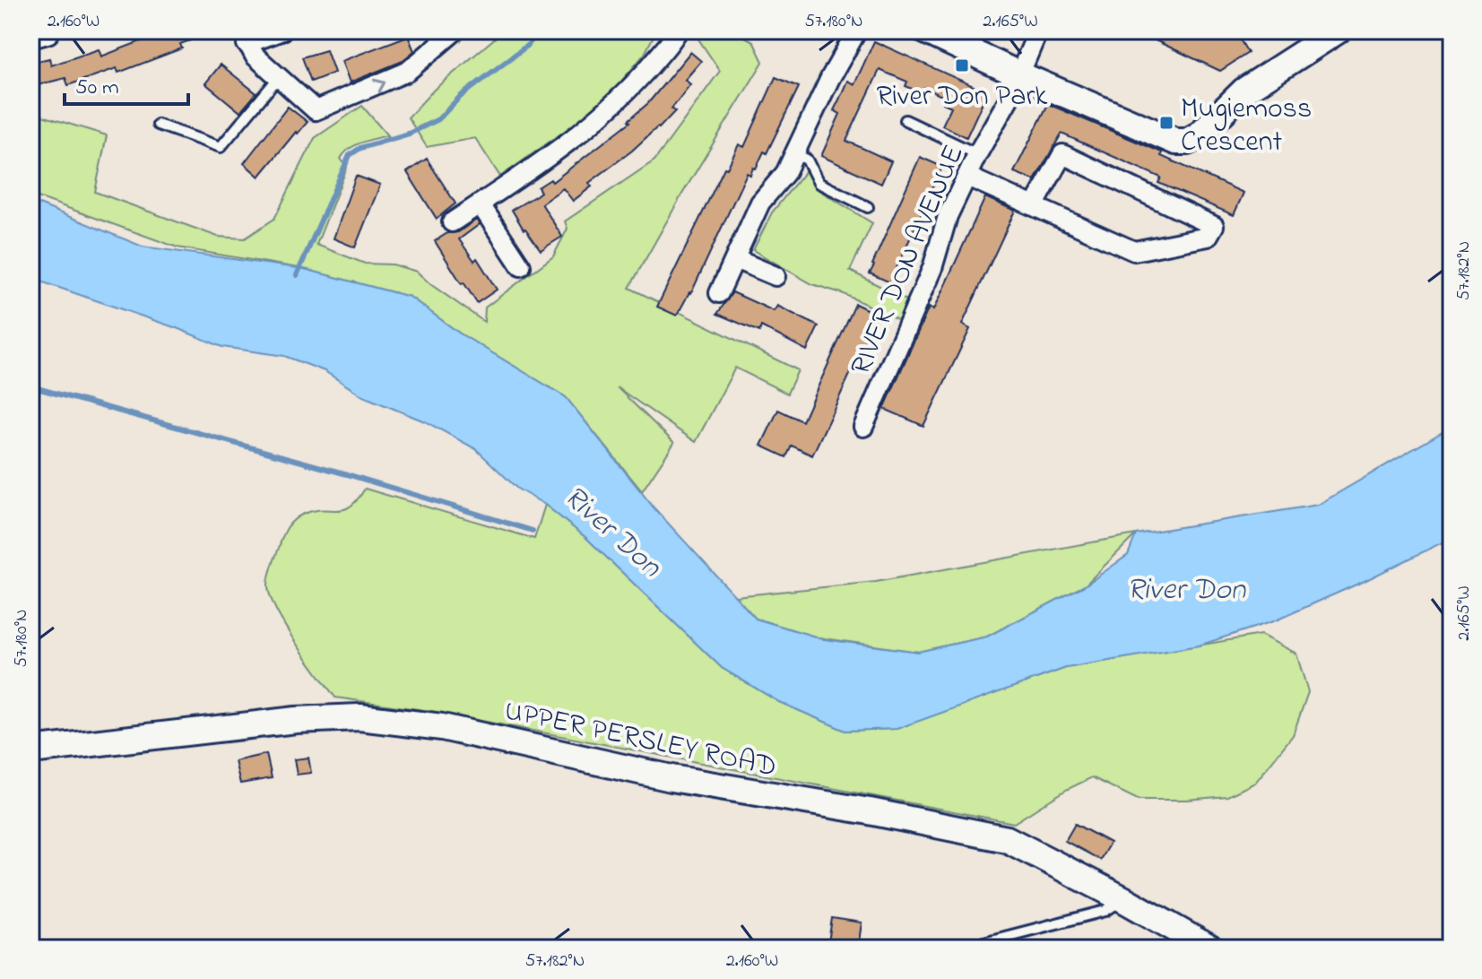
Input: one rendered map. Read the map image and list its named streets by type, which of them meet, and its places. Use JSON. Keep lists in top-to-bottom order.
{
  "streets": {
    "street": ["RIVER DON AVENUE", "UPPER PERSLEY ROAD"]
  },
  "water": ["River Don"],
  "places": {
    "transit": ["River Don Park", "Mugiemoss Crescent"]
  },
  "scale_bar": "50 m",
  "coordinates": [
    "2.160°W",
    "57.180°N",
    "2.165°W",
    "57.182°N"
  ]
}
